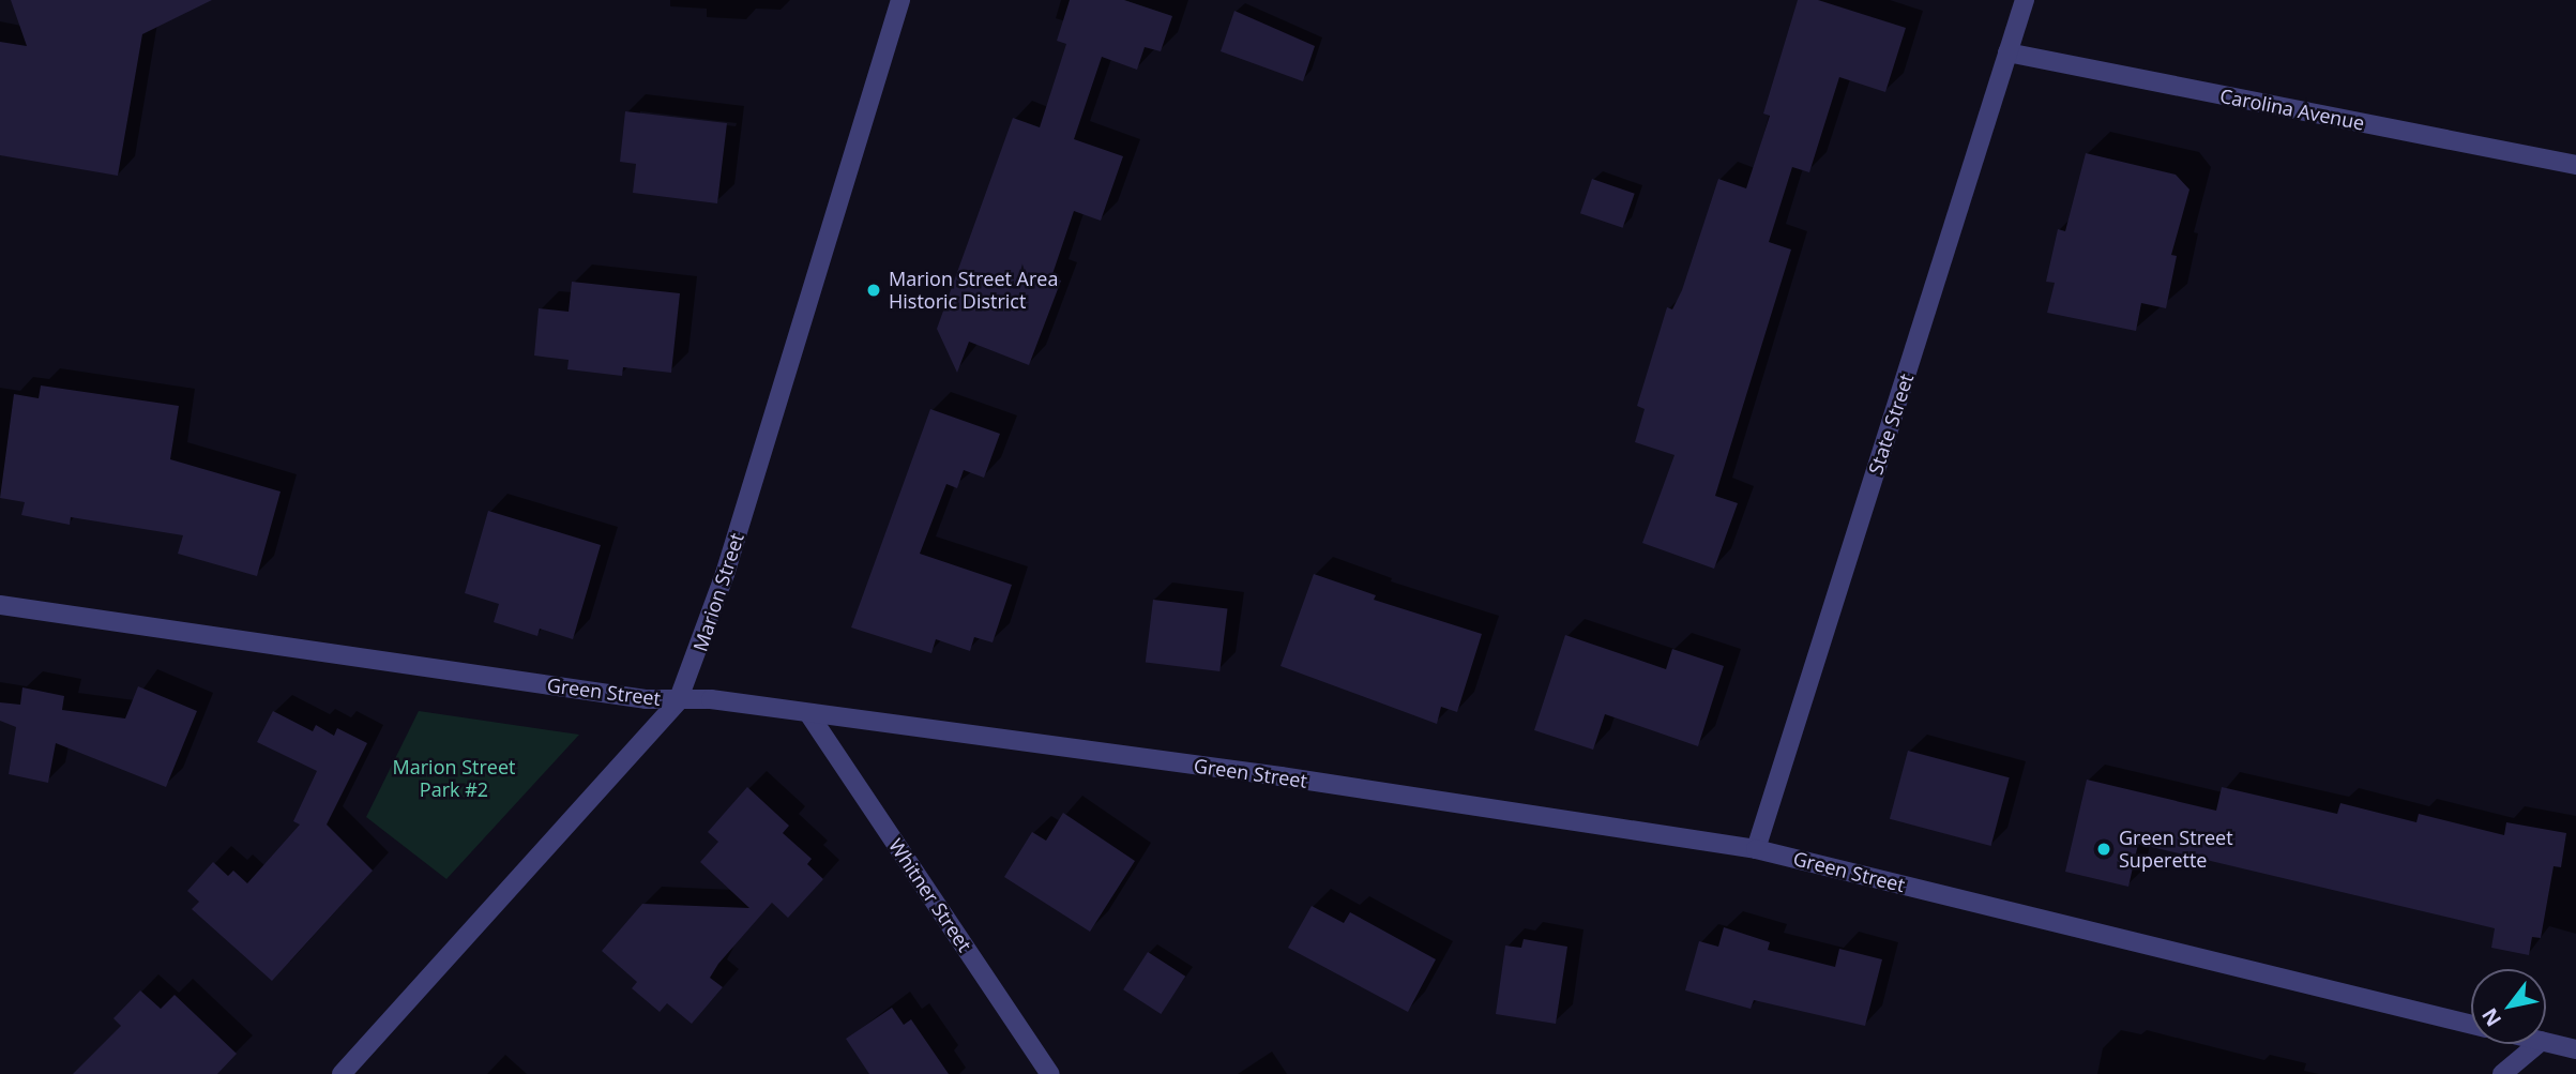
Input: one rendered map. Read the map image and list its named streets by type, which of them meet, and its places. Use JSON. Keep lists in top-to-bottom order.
{
  "streets": {
    "street": [
      "Carolina Avenue",
      "State Street",
      "Marion Street",
      "Green Street",
      "Whitner Street"
    ]
  },
  "crossings": [
    ["Carolina Avenue", "State Street"],
    ["State Street", "Green Street"],
    ["Marion Street", "Green Street"],
    ["Green Street", "Whitner Street"]
  ],
  "parks": ["Marion Street Park #2"],
  "places": ["Marion Street Area Historic District", "Green Street Superette"],
  "north": "bottom left"
}
